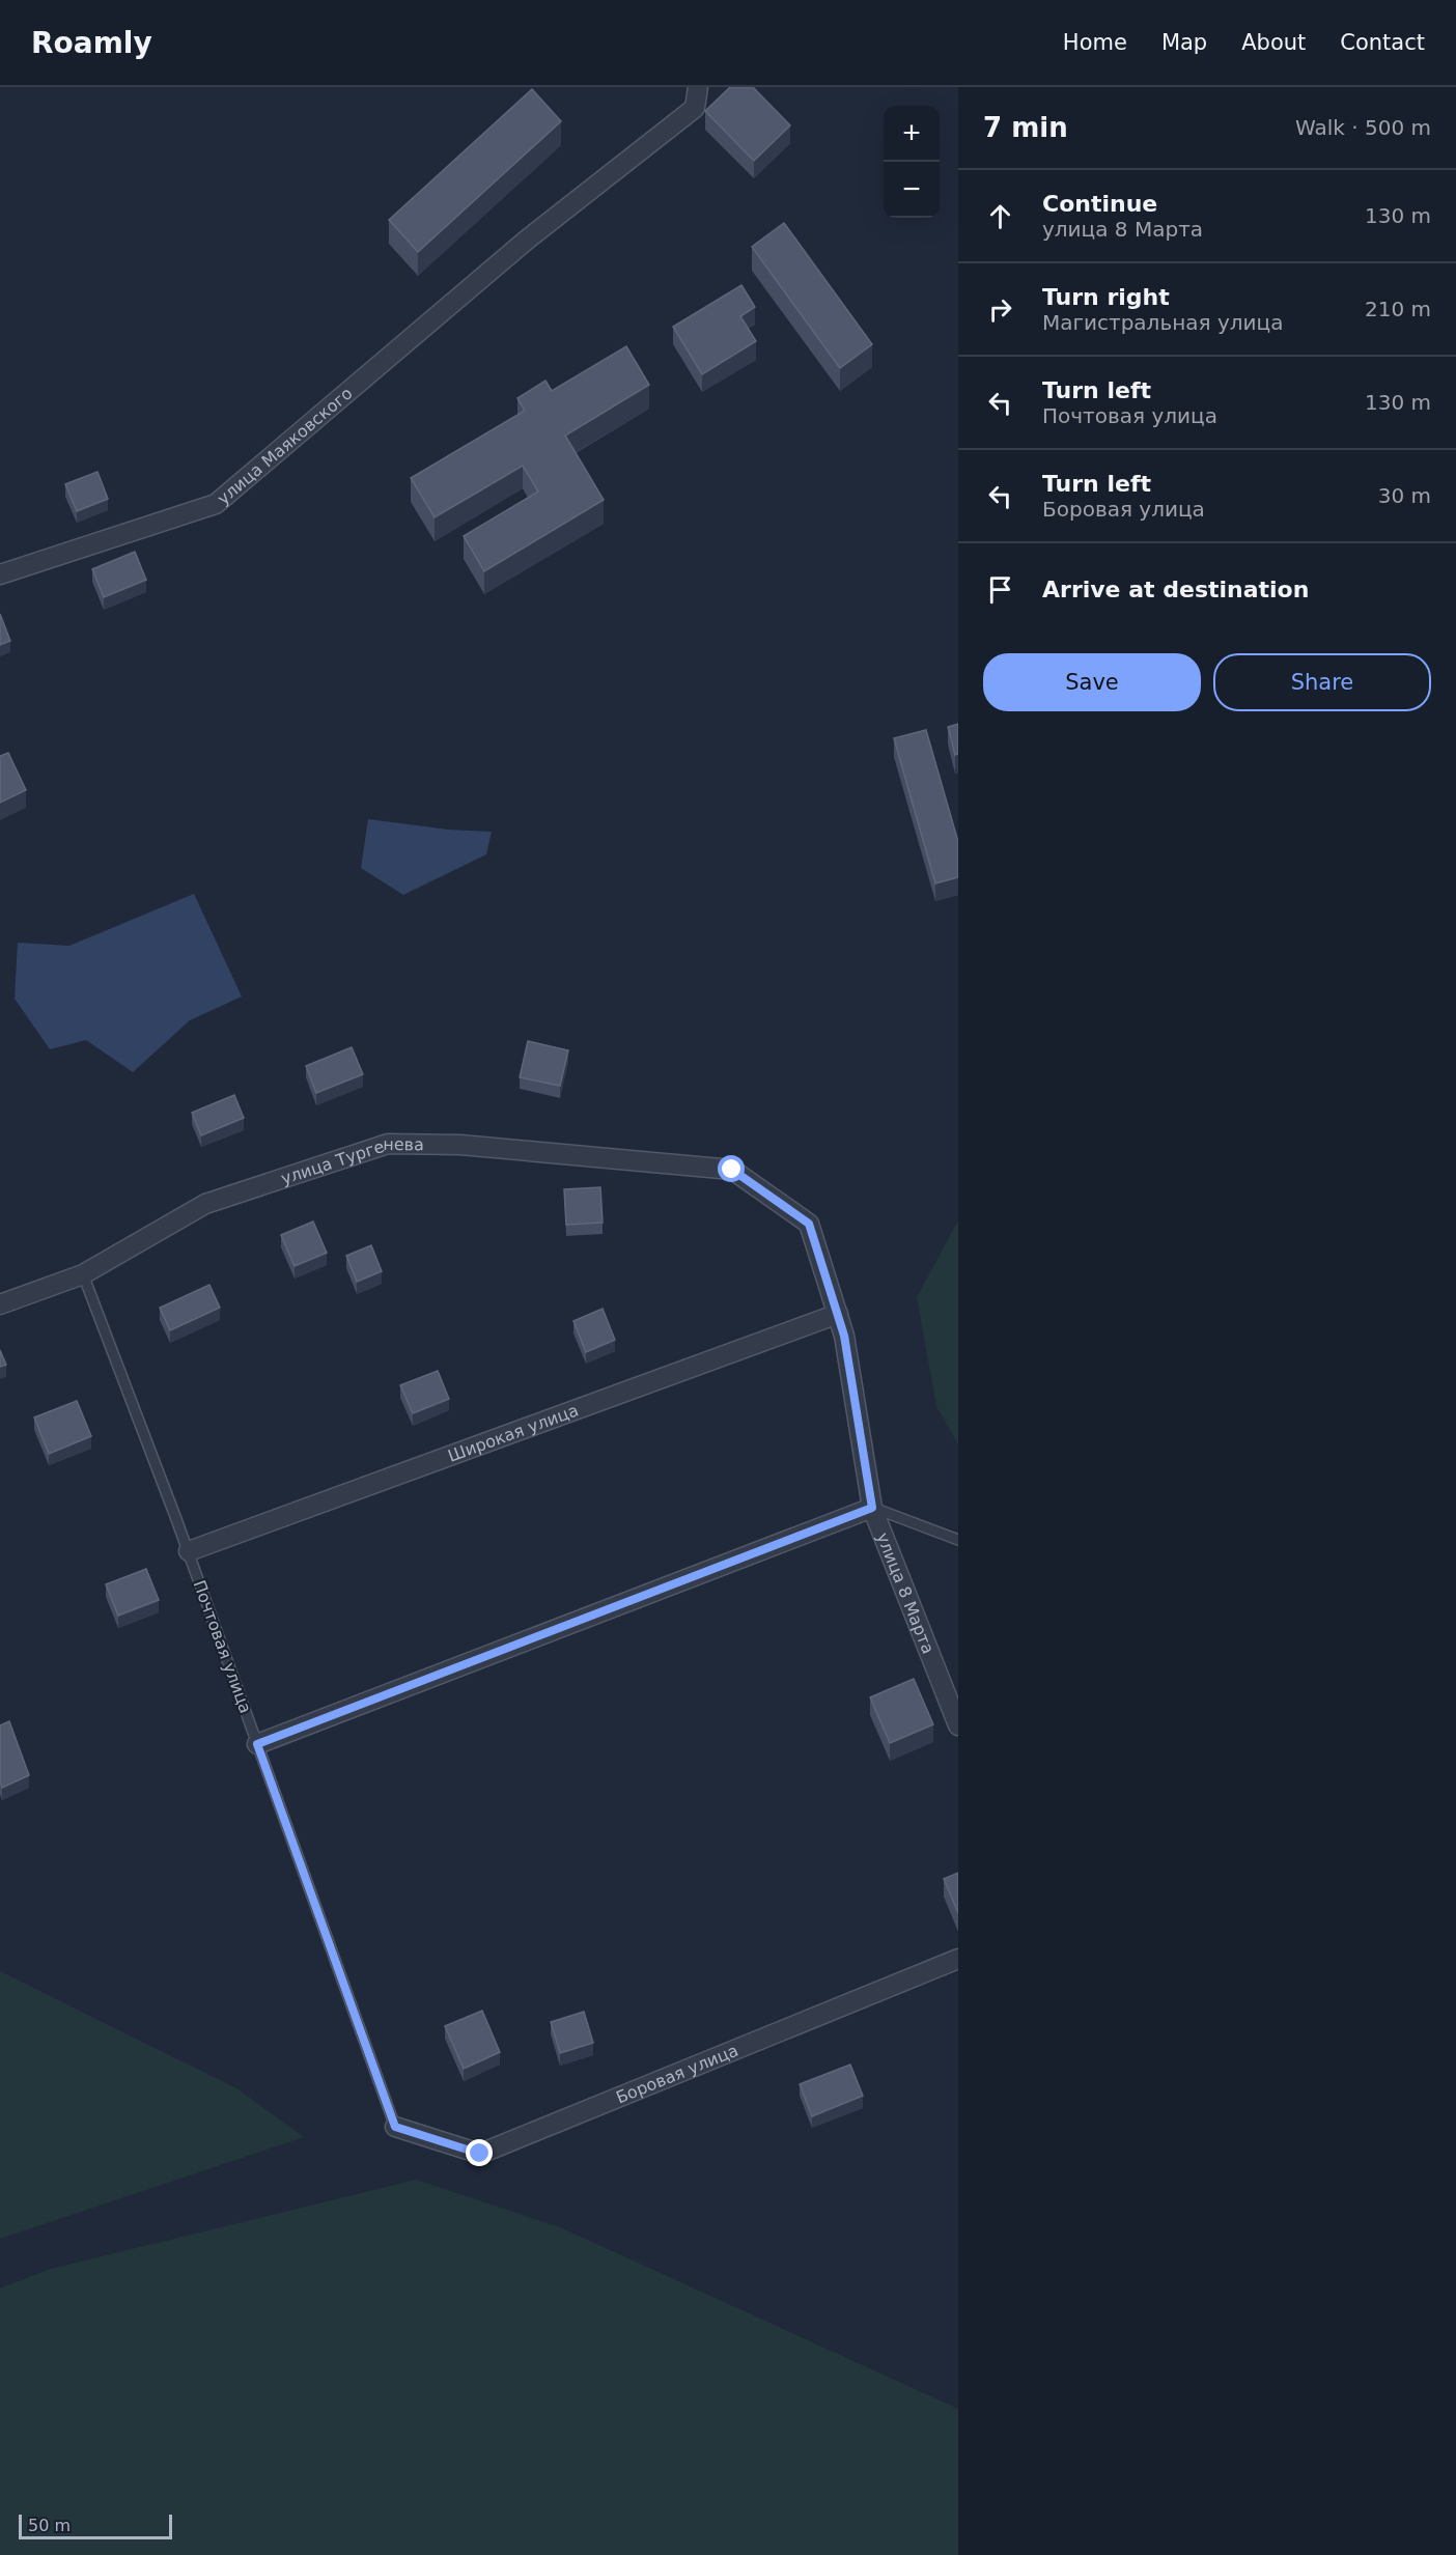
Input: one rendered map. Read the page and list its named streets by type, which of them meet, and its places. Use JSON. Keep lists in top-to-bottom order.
{
  "streets": {
    "street": [
      "улица Маяковского",
      "улица Тургенева",
      "Широкая улица",
      "улица 8 Марта",
      "Боровая улица"
    ],
    "lane": ["Почтовая улица"]
  },
  "crossings": [
    ["улица Тургенева", "улица 8 Марта"],
    ["улица Тургенева", "Почтовая улица"],
    ["Широкая улица", "улица 8 Марта"],
    ["Широкая улица", "Почтовая улица"],
    ["Почтовая улица", "Боровая улица"]
  ],
  "scale_bar": "50 m",
  "page": {
    "header": "Roamly",
    "nav": [
      "Home",
      "Map",
      "About",
      "Contact"
    ],
    "heading": ["7 min", "Walk · 500 m"],
    "map_buttons": ["+", "−"],
    "list": [
      ["Continue", "улица 8 Марта", "130 m"],
      ["Turn right", "Магистральная улица", "210 m"],
      ["Turn left", "Почтовая улица", "130 m"],
      ["Turn left", "Боровая улица", "30 m"],
      "Arrive at destination"
    ],
    "buttons": ["Save", "Share"],
    "scale": "50 m"
  }
}
